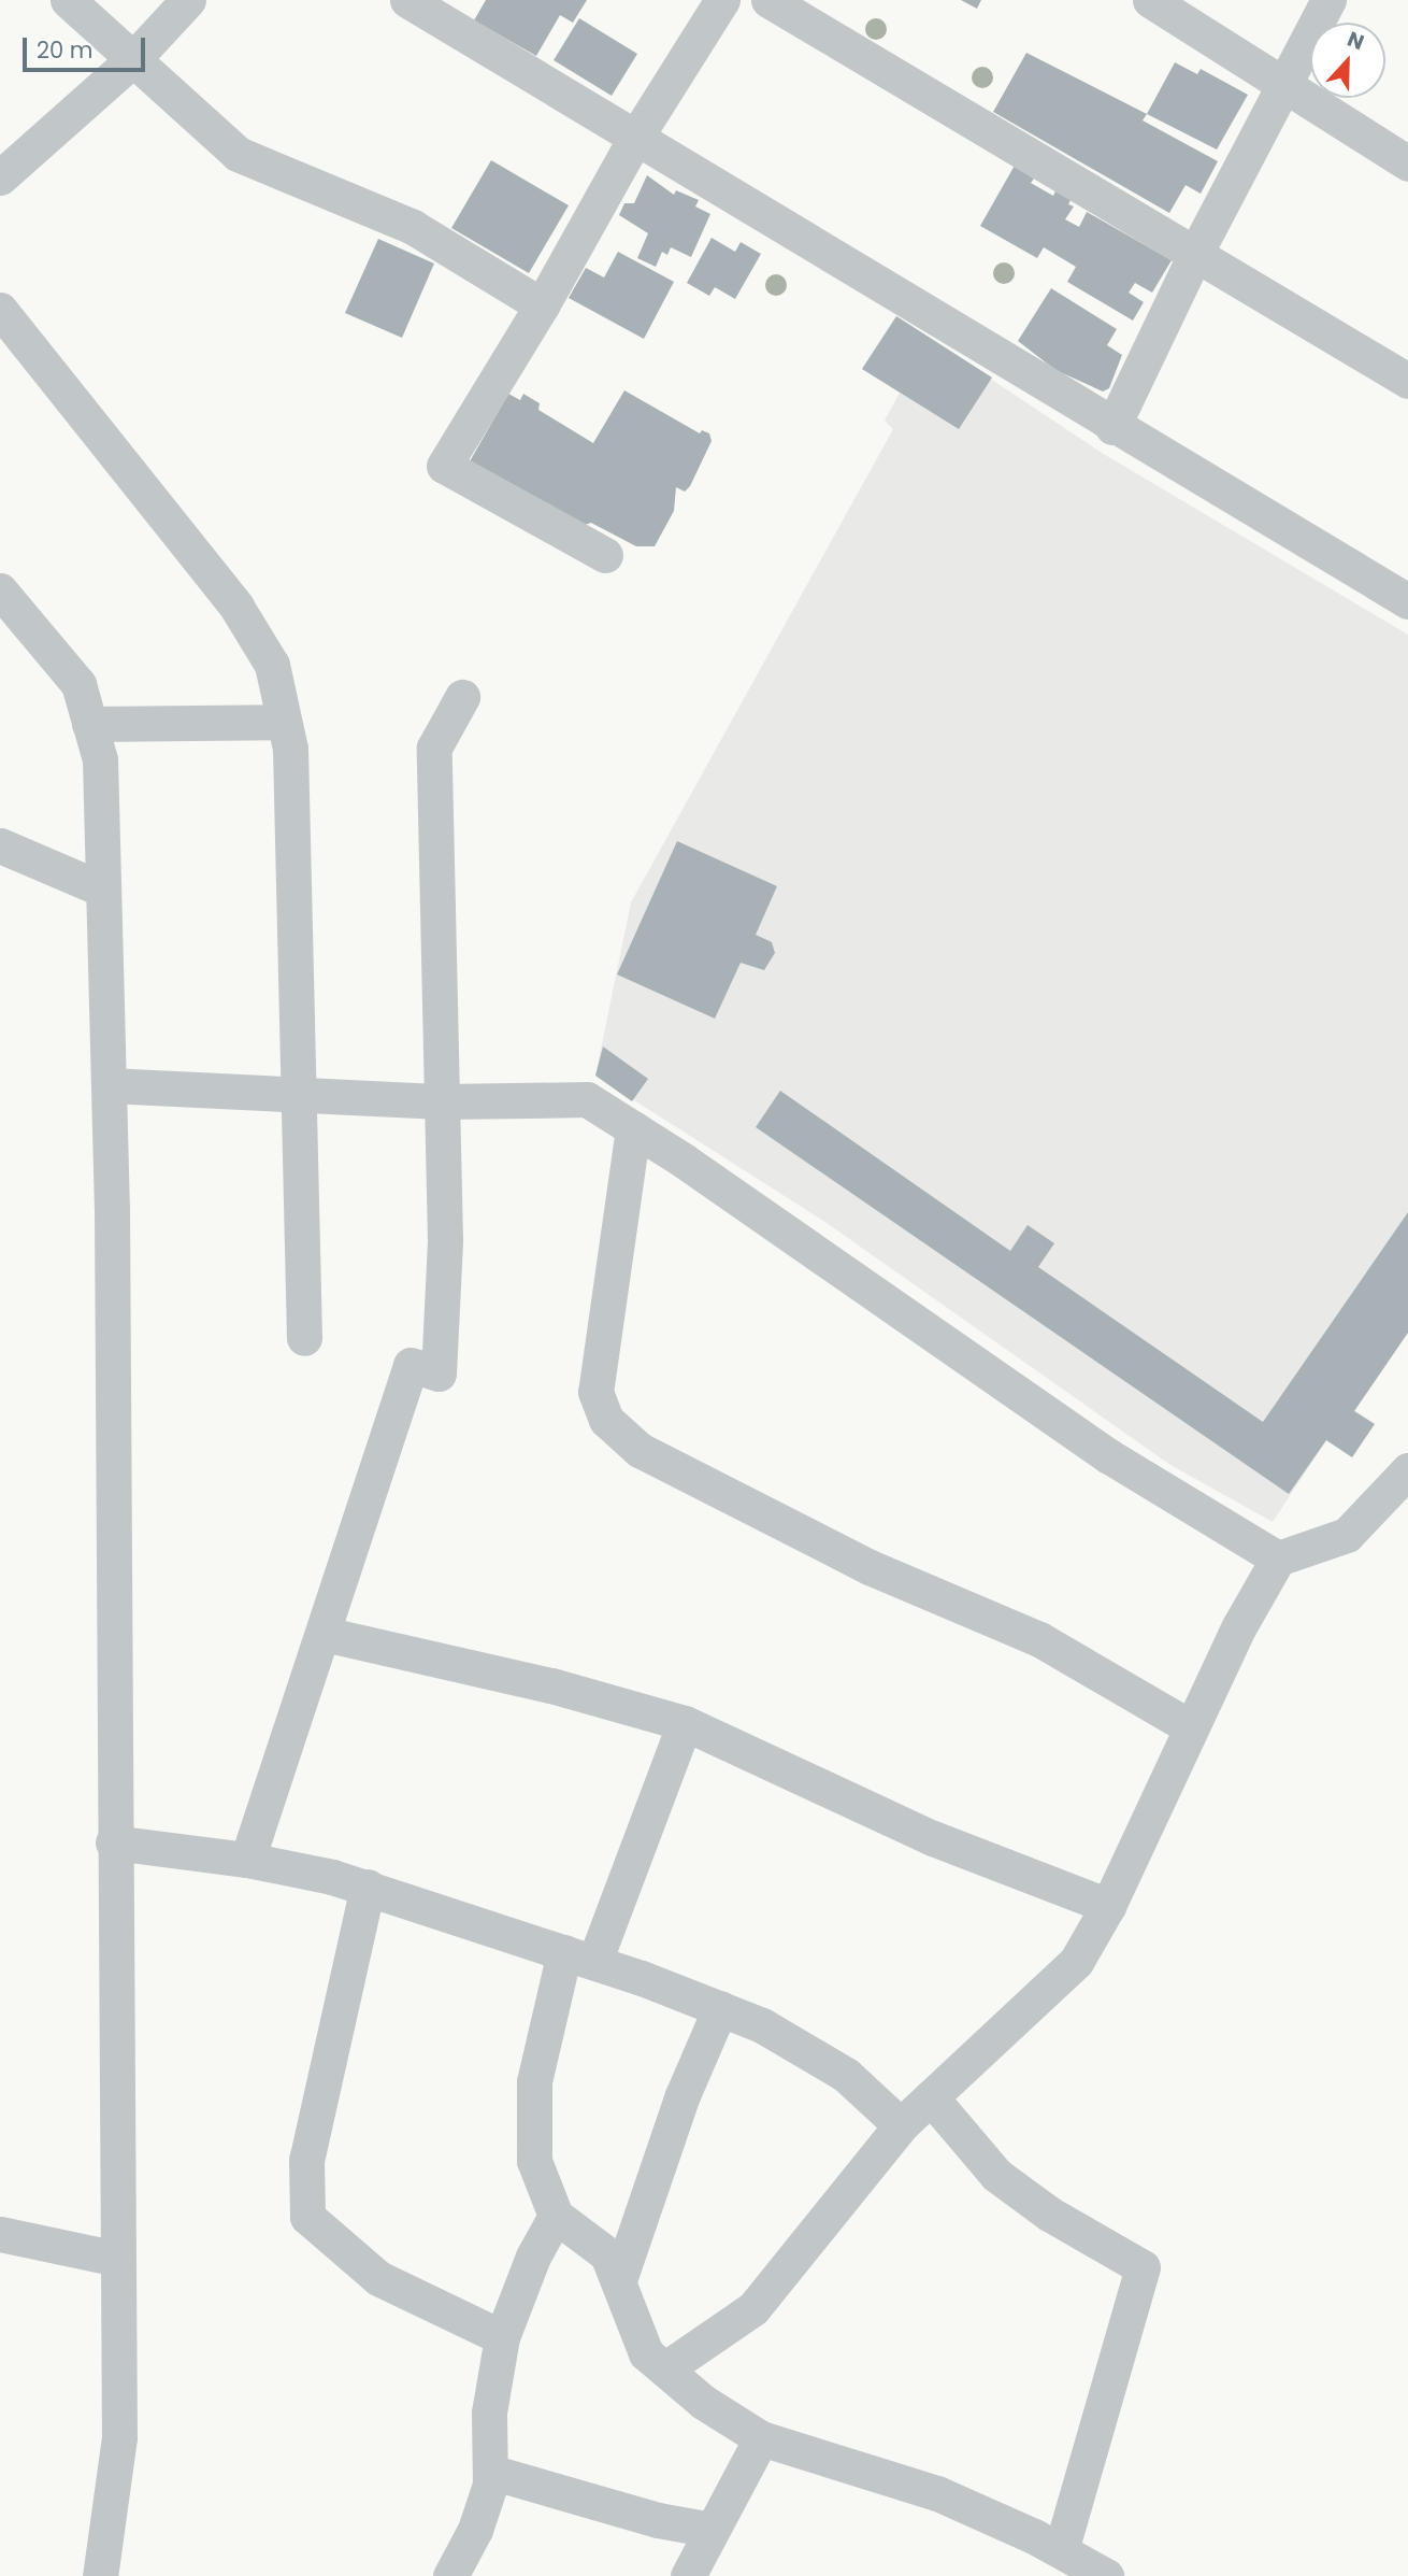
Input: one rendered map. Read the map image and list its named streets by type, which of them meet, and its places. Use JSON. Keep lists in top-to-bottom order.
{
  "scale_bar": "20 m",
  "north": "top"
}
